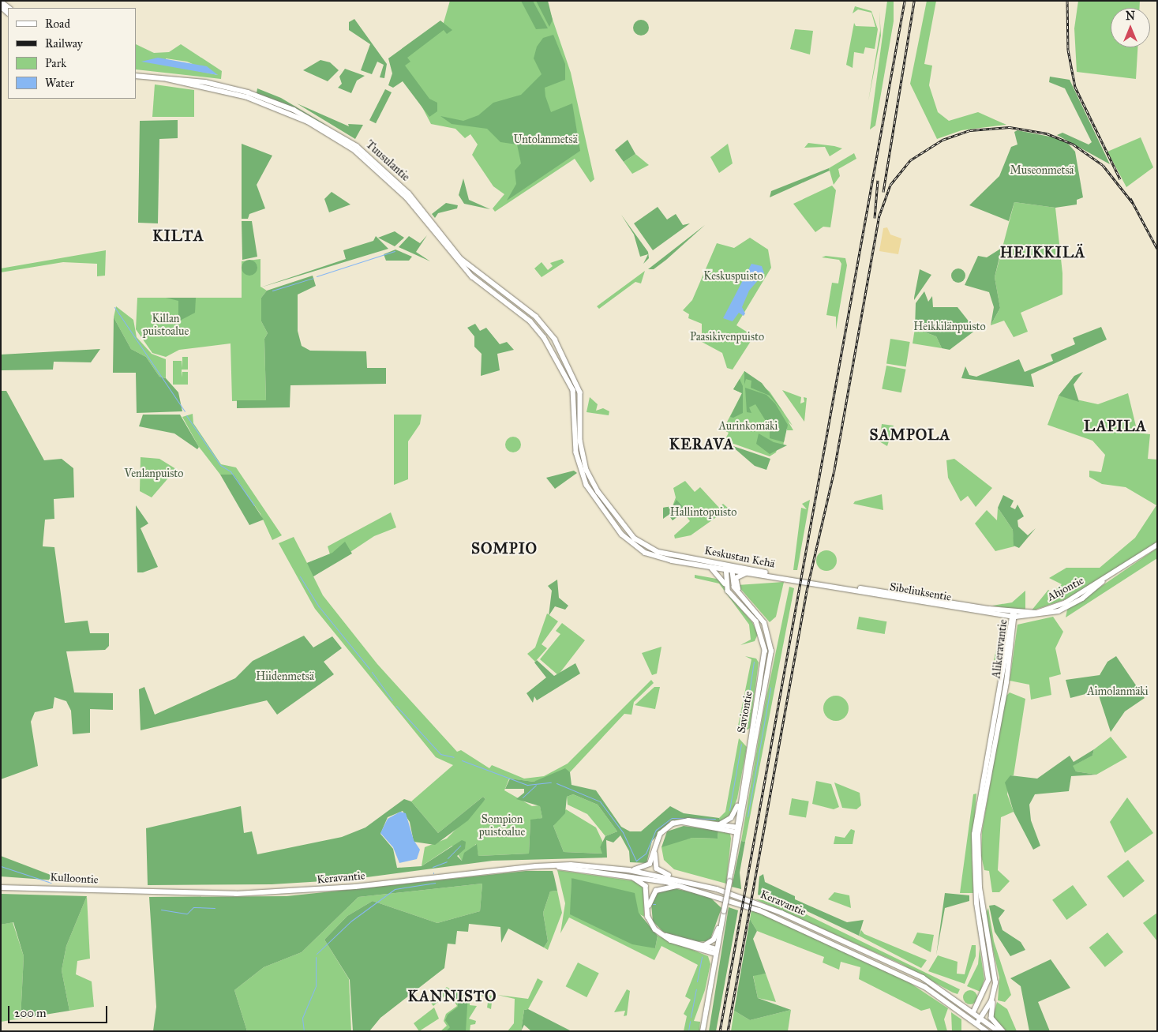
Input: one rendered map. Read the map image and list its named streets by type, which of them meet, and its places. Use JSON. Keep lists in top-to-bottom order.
{
  "streets": {
    "main road": [
      "Tuusulantie",
      "Keskustan Kehä",
      "Ahjontie",
      "Sibeliuksentie",
      "Alikeravantie",
      "Saviontie",
      "Keravantie",
      "Kulloontie"
    ]
  },
  "crossings": [
    ["Tuusulantie", "Keskustan Kehä"],
    ["Keskustan Kehä", "Sibeliuksentie"],
    ["Keskustan Kehä", "Saviontie"],
    ["Ahjontie", "Sibeliuksentie"],
    ["Ahjontie", "Alikeravantie"],
    ["Sibeliuksentie", "Alikeravantie"],
    ["Alikeravantie", "Keravantie"],
    ["Keravantie", "Kulloontie"]
  ],
  "districts": [
    "KILTA",
    "HEIKKILÄ",
    "LAPILA",
    "SAMPOLA",
    "KERAVA",
    "SOMPIO",
    "KANNISTO"
  ],
  "parks": [
    "Untolanmetsä",
    "Museonmetsä",
    "Keskuspuisto",
    "Killan puistoalue",
    "Heikkilänpuisto",
    "Paasikivenpuisto",
    "Aurinkomäki",
    "Venlanpuisto",
    "Hallintopuisto",
    "Hiidenmetsä",
    "Aimolanmäki",
    "Sompion puistoalue"
  ],
  "legend": [
    "Road",
    "Railway",
    "Park",
    "Water"
  ],
  "scale_bar": "200 m",
  "north": "top"
}
